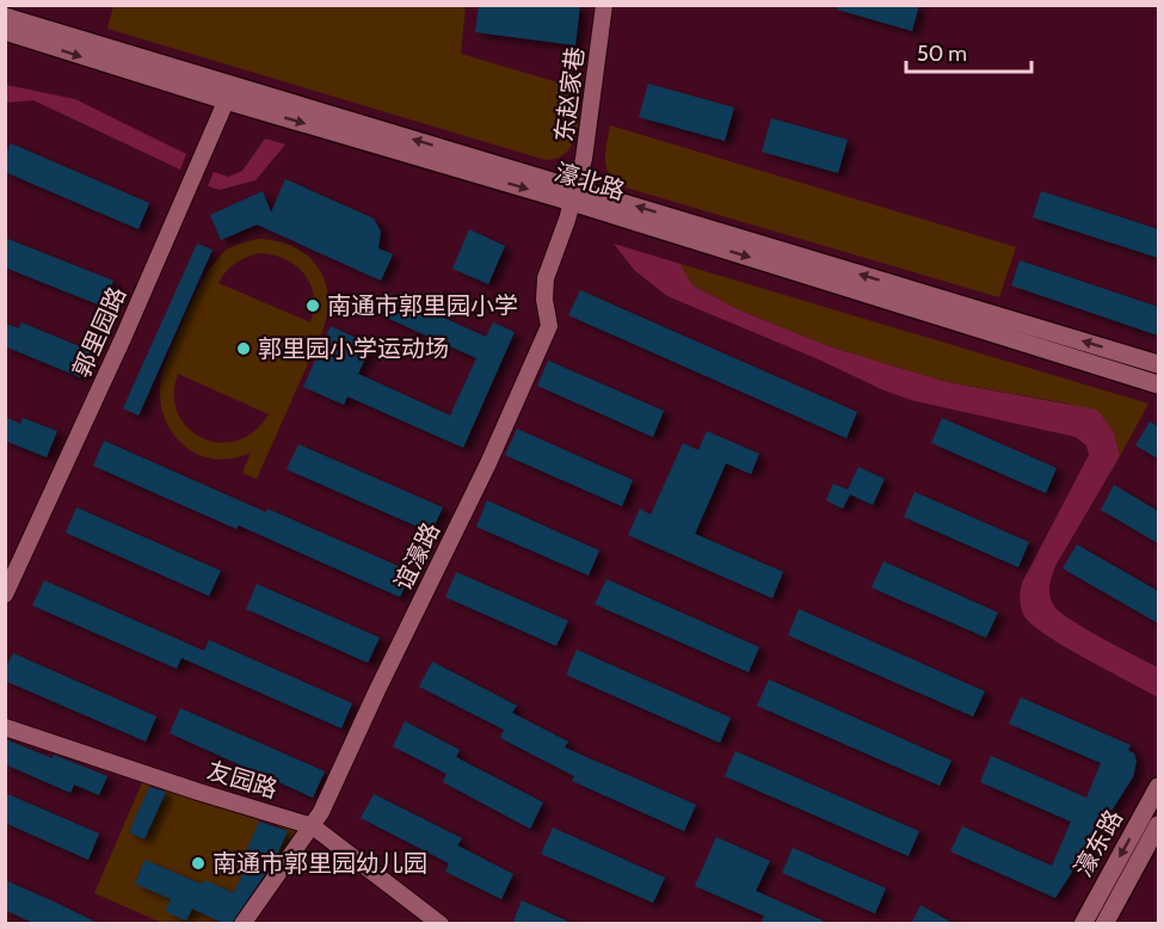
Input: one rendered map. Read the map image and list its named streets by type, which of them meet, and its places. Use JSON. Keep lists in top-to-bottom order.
{
  "streets": {
    "street": [
      "东赵家巷",
      "濠北路",
      "郭里园路",
      "谊濠路",
      "友园路",
      "濠东路"
    ]
  },
  "crossings": [
    ["东赵家巷", "濠北路"],
    ["东赵家巷", "谊濠路"],
    ["濠北路", "郭里园路"],
    ["濠北路", "谊濠路"],
    ["谊濠路", "友园路"]
  ],
  "places": ["南通市郭里园小学", "郭里园小学运动场", "南通市郭里园幼儿园"],
  "scale_bar": "50 m"
}
